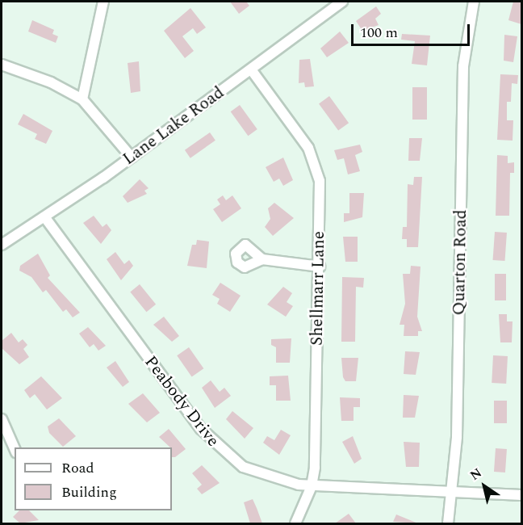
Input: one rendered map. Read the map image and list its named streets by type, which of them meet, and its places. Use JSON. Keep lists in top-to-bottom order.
{
  "streets": {
    "street": [
      "Lane Lake Road",
      "Quarton Road",
      "Shellmarr Lane",
      "Peabody Drive"
    ]
  },
  "crossings": [
    ["Lane Lake Road", "Shellmarr Lane"],
    ["Lane Lake Road", "Peabody Drive"],
    ["Quarton Road", "Peabody Drive"],
    ["Shellmarr Lane", "Peabody Drive"]
  ],
  "legend": ["Road", "Building"],
  "scale_bar": "100 m",
  "north": "top left"
}
